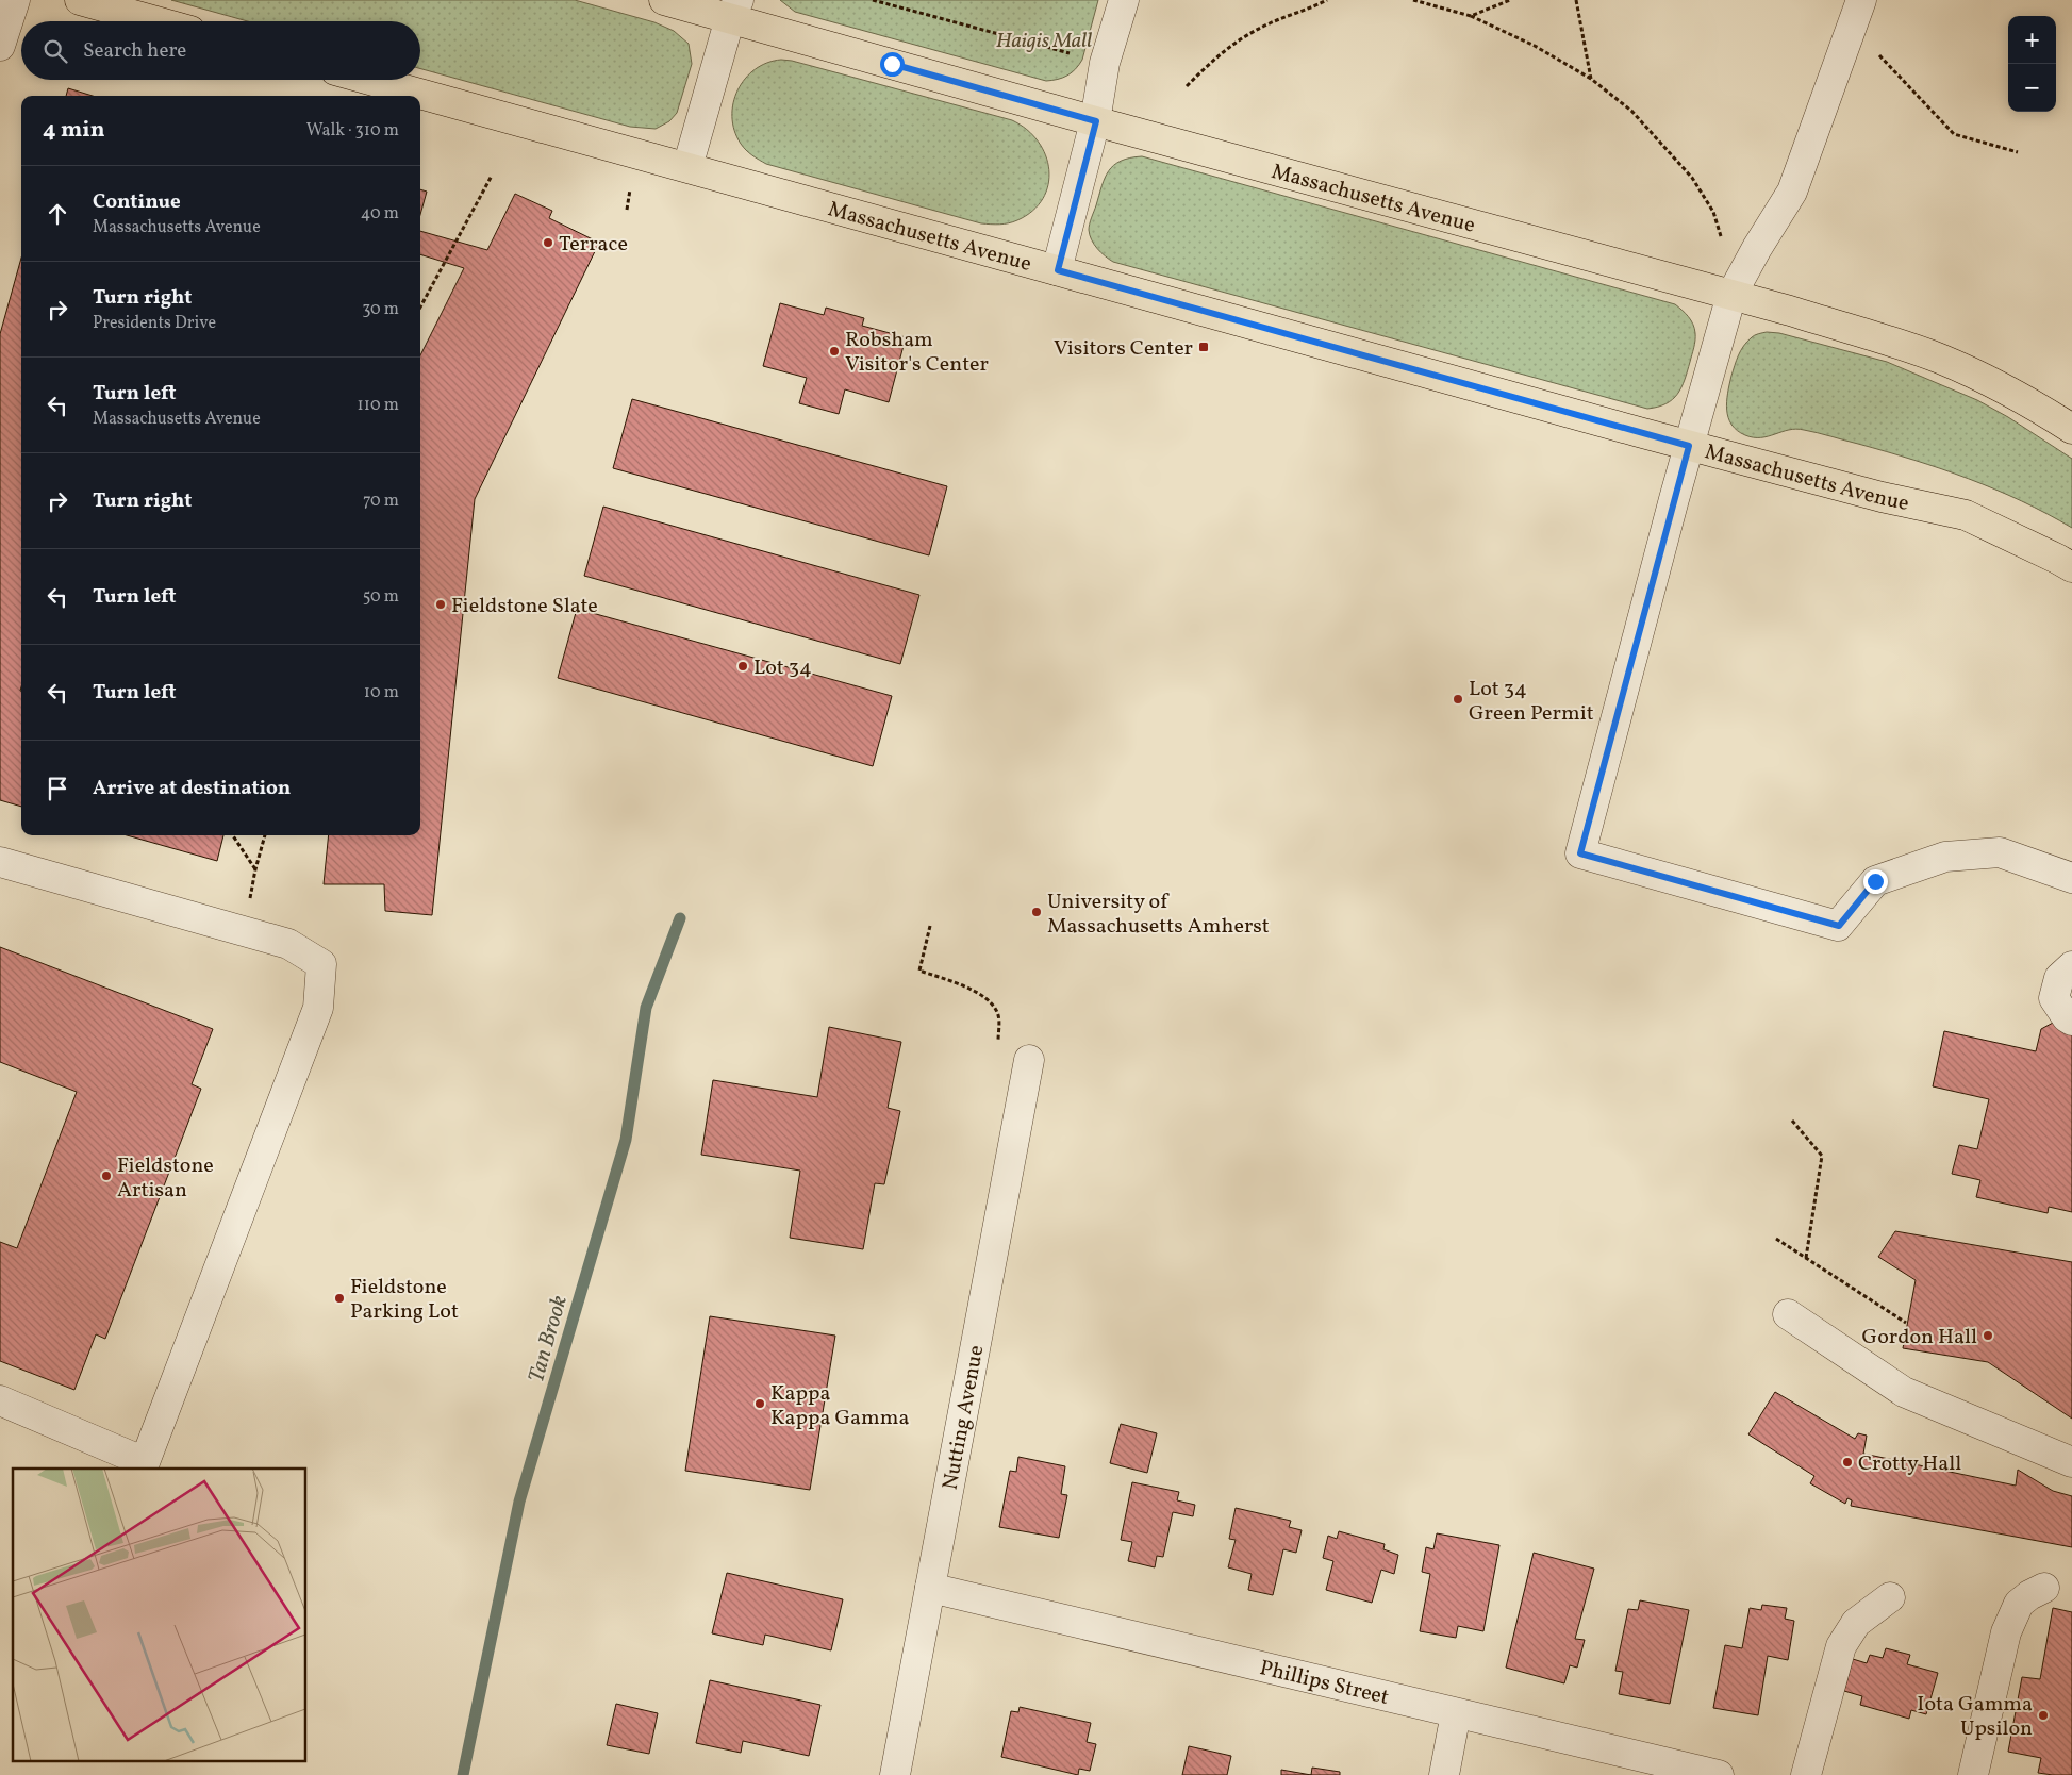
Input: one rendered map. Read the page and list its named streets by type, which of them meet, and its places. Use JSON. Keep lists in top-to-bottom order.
{
  "streets": {
    "main road": ["Massachusetts Avenue"],
    "street": ["Nutting Avenue", "Phillips Street"]
  },
  "crossings": [
    ["Nutting Avenue", "Phillips Street"]
  ],
  "water": ["Tan Brook"],
  "parks": ["Haigis Mall"],
  "places": {
    "other": [
      "Terrace",
      "Robsham Visitor's Center",
      "Fieldstone Slate",
      "Lot 34",
      "Lot 34 Green Permit",
      "University of Massachusetts Amherst",
      "Fieldstone Artisan",
      "Fieldstone Parking Lot",
      "Gordon Hall",
      "Kappa Kappa Gamma",
      "Crotty Hall",
      "Iota Gamma Upsilon"
    ],
    "transit": ["Visitors Center"]
  },
  "page": {
    "map_buttons": ["+", "−"],
    "search": "Search here",
    "heading": ["4 min", "Walk · 310 m"],
    "list": [
      ["Continue", "Massachusetts Avenue", "40 m"],
      ["Turn right", "Presidents Drive", "30 m"],
      ["Turn left", "Massachusetts Avenue", "110 m"],
      ["Turn right", "70 m"],
      ["Turn left", "50 m"],
      ["Turn left", "10 m"],
      "Arrive at destination"
    ]
  }
}
